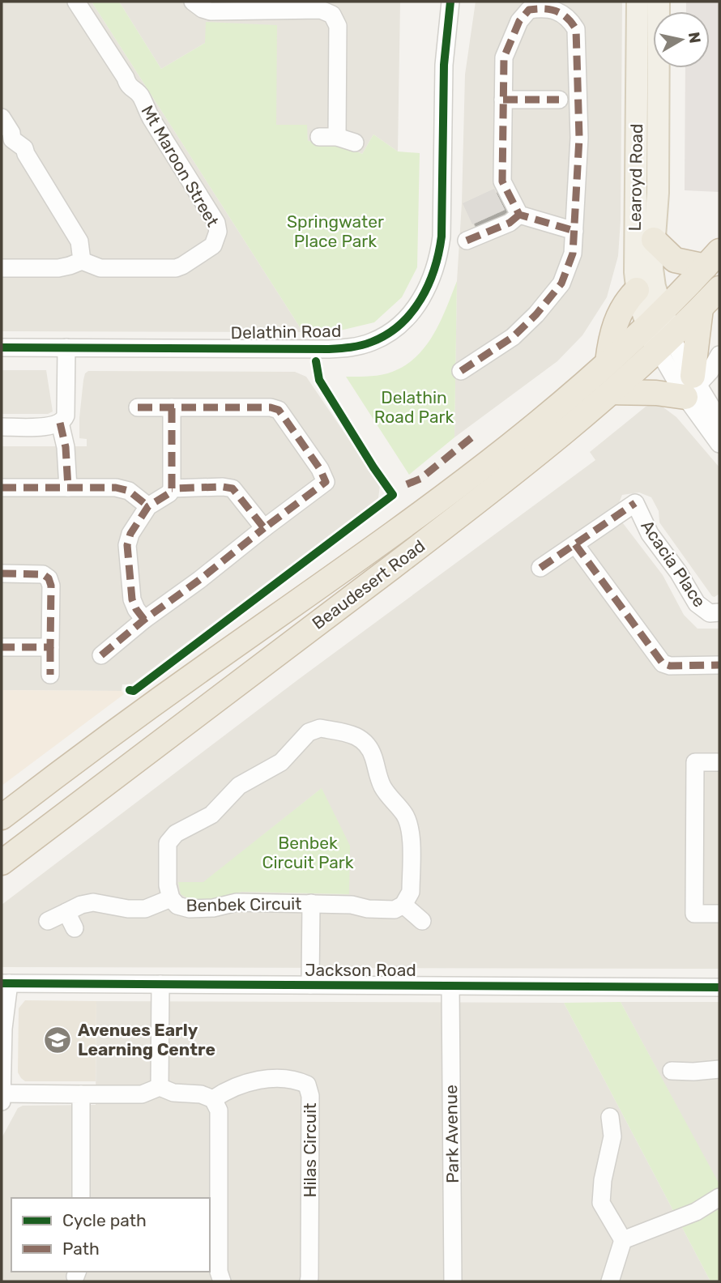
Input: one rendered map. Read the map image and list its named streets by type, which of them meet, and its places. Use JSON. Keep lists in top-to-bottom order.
{
  "streets": {
    "highway": ["Beaudesert Road"],
    "main road": ["Learoyd Road"],
    "street": [
      "Mt Maroon Street",
      "Delathin Road",
      "Acacia Place",
      "Benbek Circuit",
      "Jackson Road",
      "Park Avenue",
      "Hilas Circuit"
    ]
  },
  "crossings": [
    ["Learoyd Road", "Beaudesert Road"],
    ["Benbek Circuit", "Jackson Road"],
    ["Jackson Road", "Park Avenue"]
  ],
  "parks": ["Springwater Place Park", "Delathin Road Park", "Benbek Circuit Park"],
  "places": {
    "school or university": ["Avenues Early Learning Centre"]
  },
  "legend": ["Cycle path", "Path"],
  "north": "right"
}
